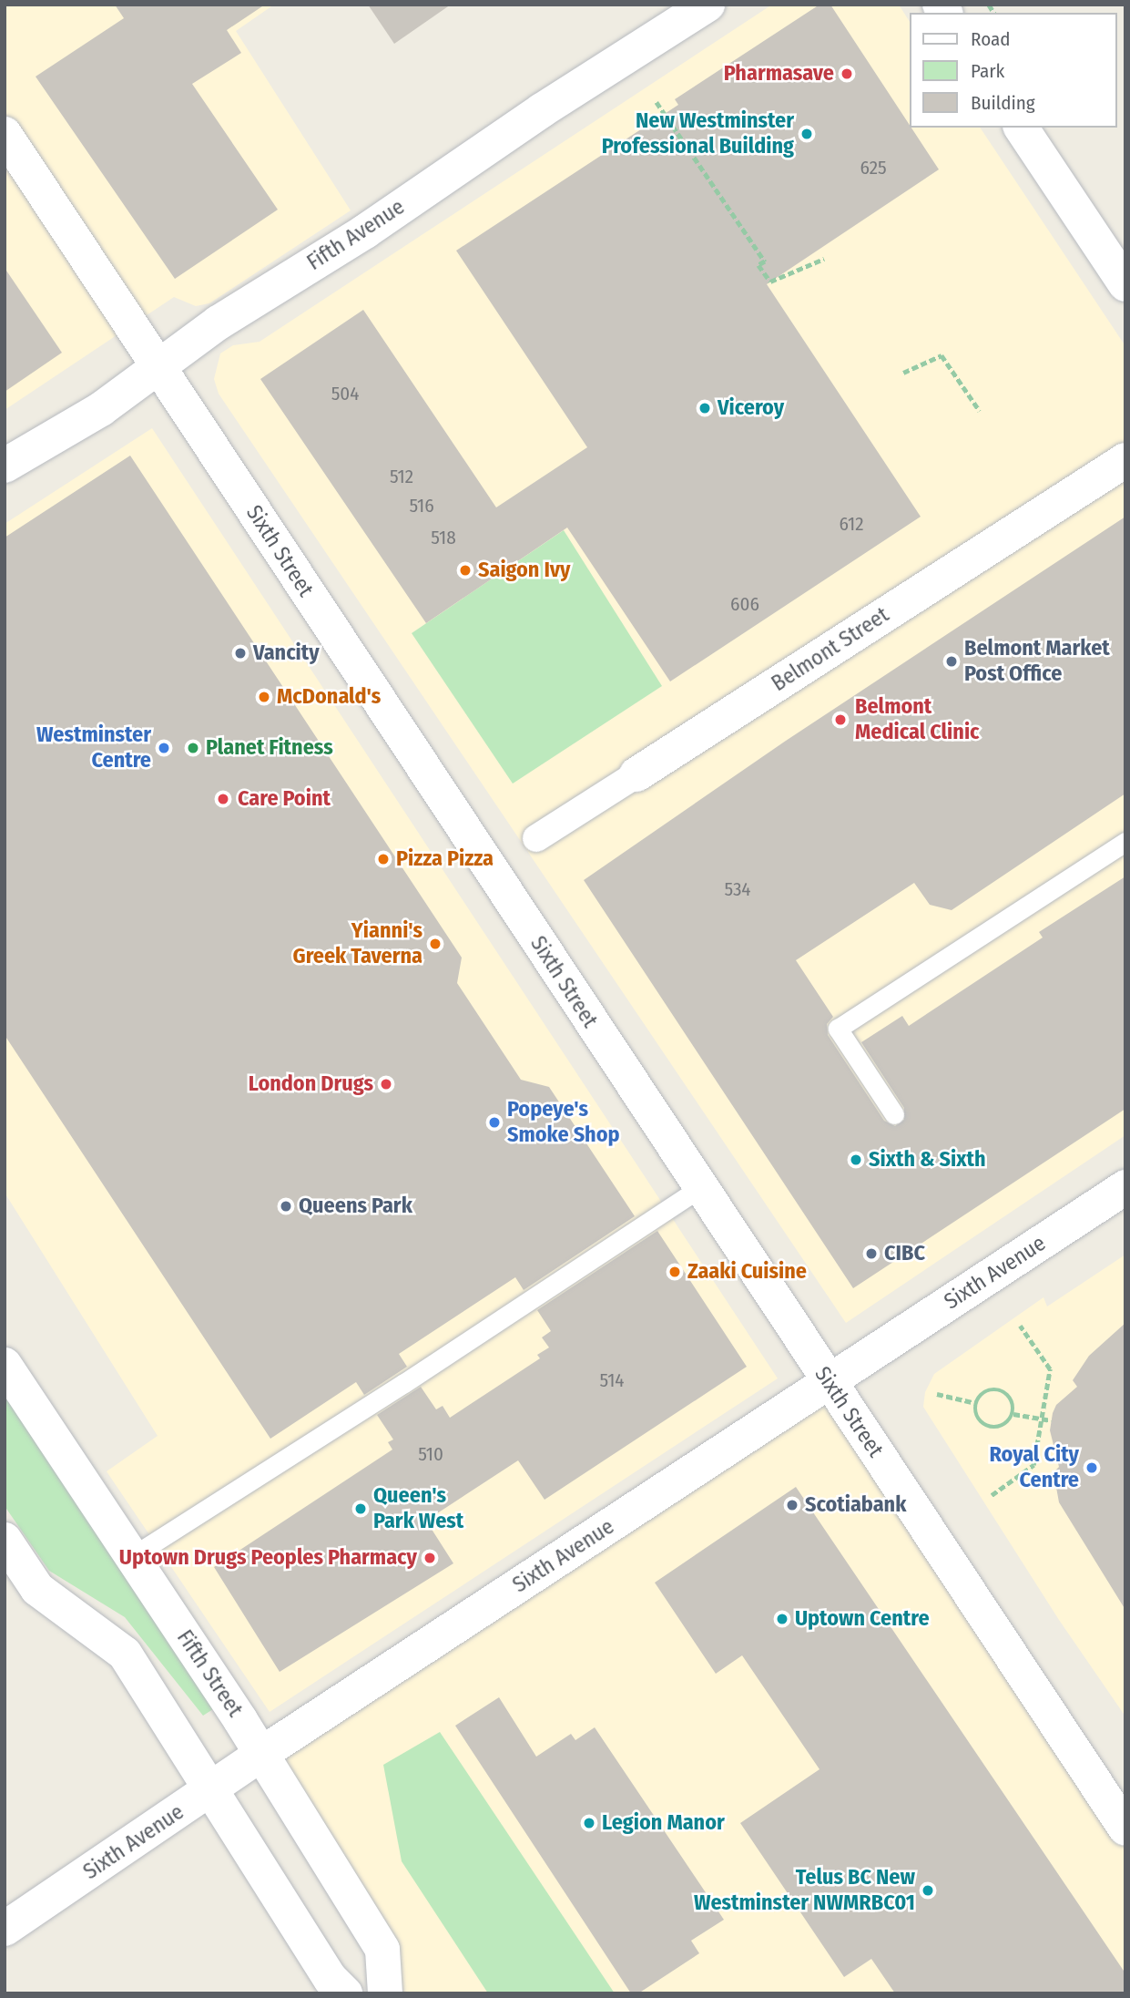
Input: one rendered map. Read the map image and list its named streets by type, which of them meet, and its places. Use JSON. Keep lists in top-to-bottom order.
{
  "streets": {
    "street": [
      "Fifth Avenue",
      "Sixth Street",
      "Belmont Street",
      "Sixth Avenue",
      "Fifth Street"
    ]
  },
  "crossings": [
    ["Fifth Avenue", "Sixth Street"],
    ["Sixth Street", "Sixth Avenue"],
    ["Sixth Avenue", "Fifth Street"]
  ],
  "places": [
    "Pharmasave",
    "New Westminster Professional Building",
    "Viceroy",
    "Saigon Ivy",
    "Vancity",
    "Belmont Market Post Office",
    "McDonald's",
    "Belmont Medical Clinic",
    "Westminster Centre",
    "Planet Fitness",
    "Care Point",
    "Pizza Pizza",
    "Yianni's Greek Taverna",
    "London Drugs",
    "Popeye's Smoke Shop",
    "Sixth & Sixth",
    "Queens Park",
    "CIBC",
    "Zaaki Cuisine",
    "Royal City Centre",
    "Scotiabank",
    "Queen's Park West",
    "Uptown Drugs Peoples Pharmacy",
    "Uptown Centre",
    "Legion Manor",
    "Telus BC New Westminster NWMRBC01"
  ],
  "house_numbers": [
    "625",
    "504",
    "512",
    "516",
    "612",
    "518",
    "606",
    "534",
    "514",
    "510"
  ],
  "legend": ["Road", "Park", "Building"]
}
